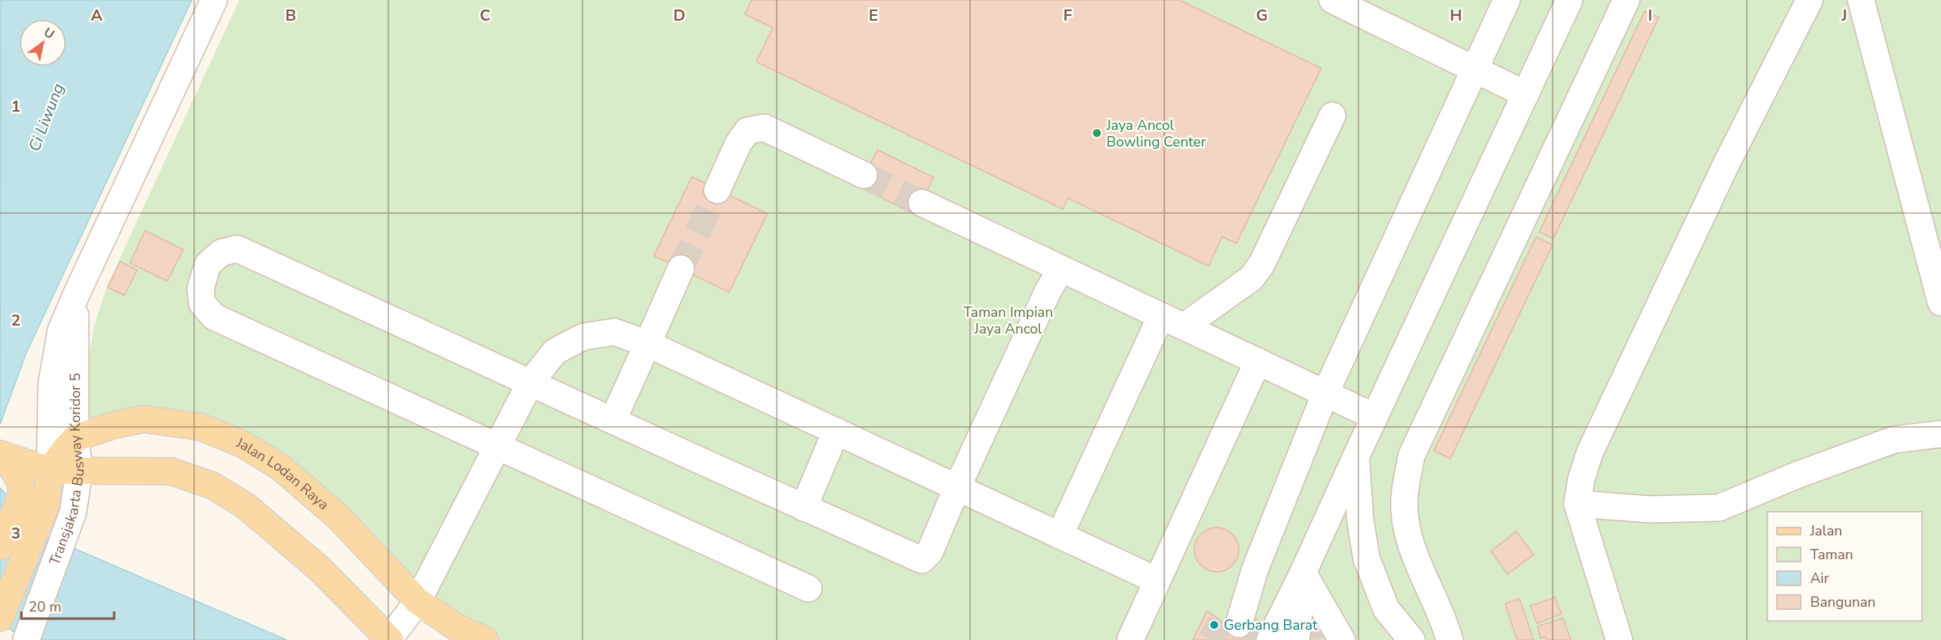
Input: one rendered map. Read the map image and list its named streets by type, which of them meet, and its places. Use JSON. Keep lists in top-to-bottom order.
{
  "streets": {
    "main road": ["Jalan Lodan Raya"],
    "street": ["Transjakarta Busway Koridor 5"]
  },
  "crossings": [
    ["Transjakarta Busway Koridor 5", "Jalan Lodan Raya"]
  ],
  "water": ["Ci Liwung"],
  "parks": ["Taman Impian Jaya Ancol"],
  "places": ["Jaya Ancol Bowling Center", "Gerbang Barat"],
  "legend": [
    "Jalan",
    "Taman",
    "Air",
    "Bangunan"
  ],
  "scale_bar": "20 m",
  "north": "top right",
  "grid": {
    "columns": [
      "A",
      "B",
      "C",
      "D",
      "E",
      "F",
      "G",
      "H",
      "I",
      "J"
    ],
    "rows": ["1", "2", "3"]
  }
}
